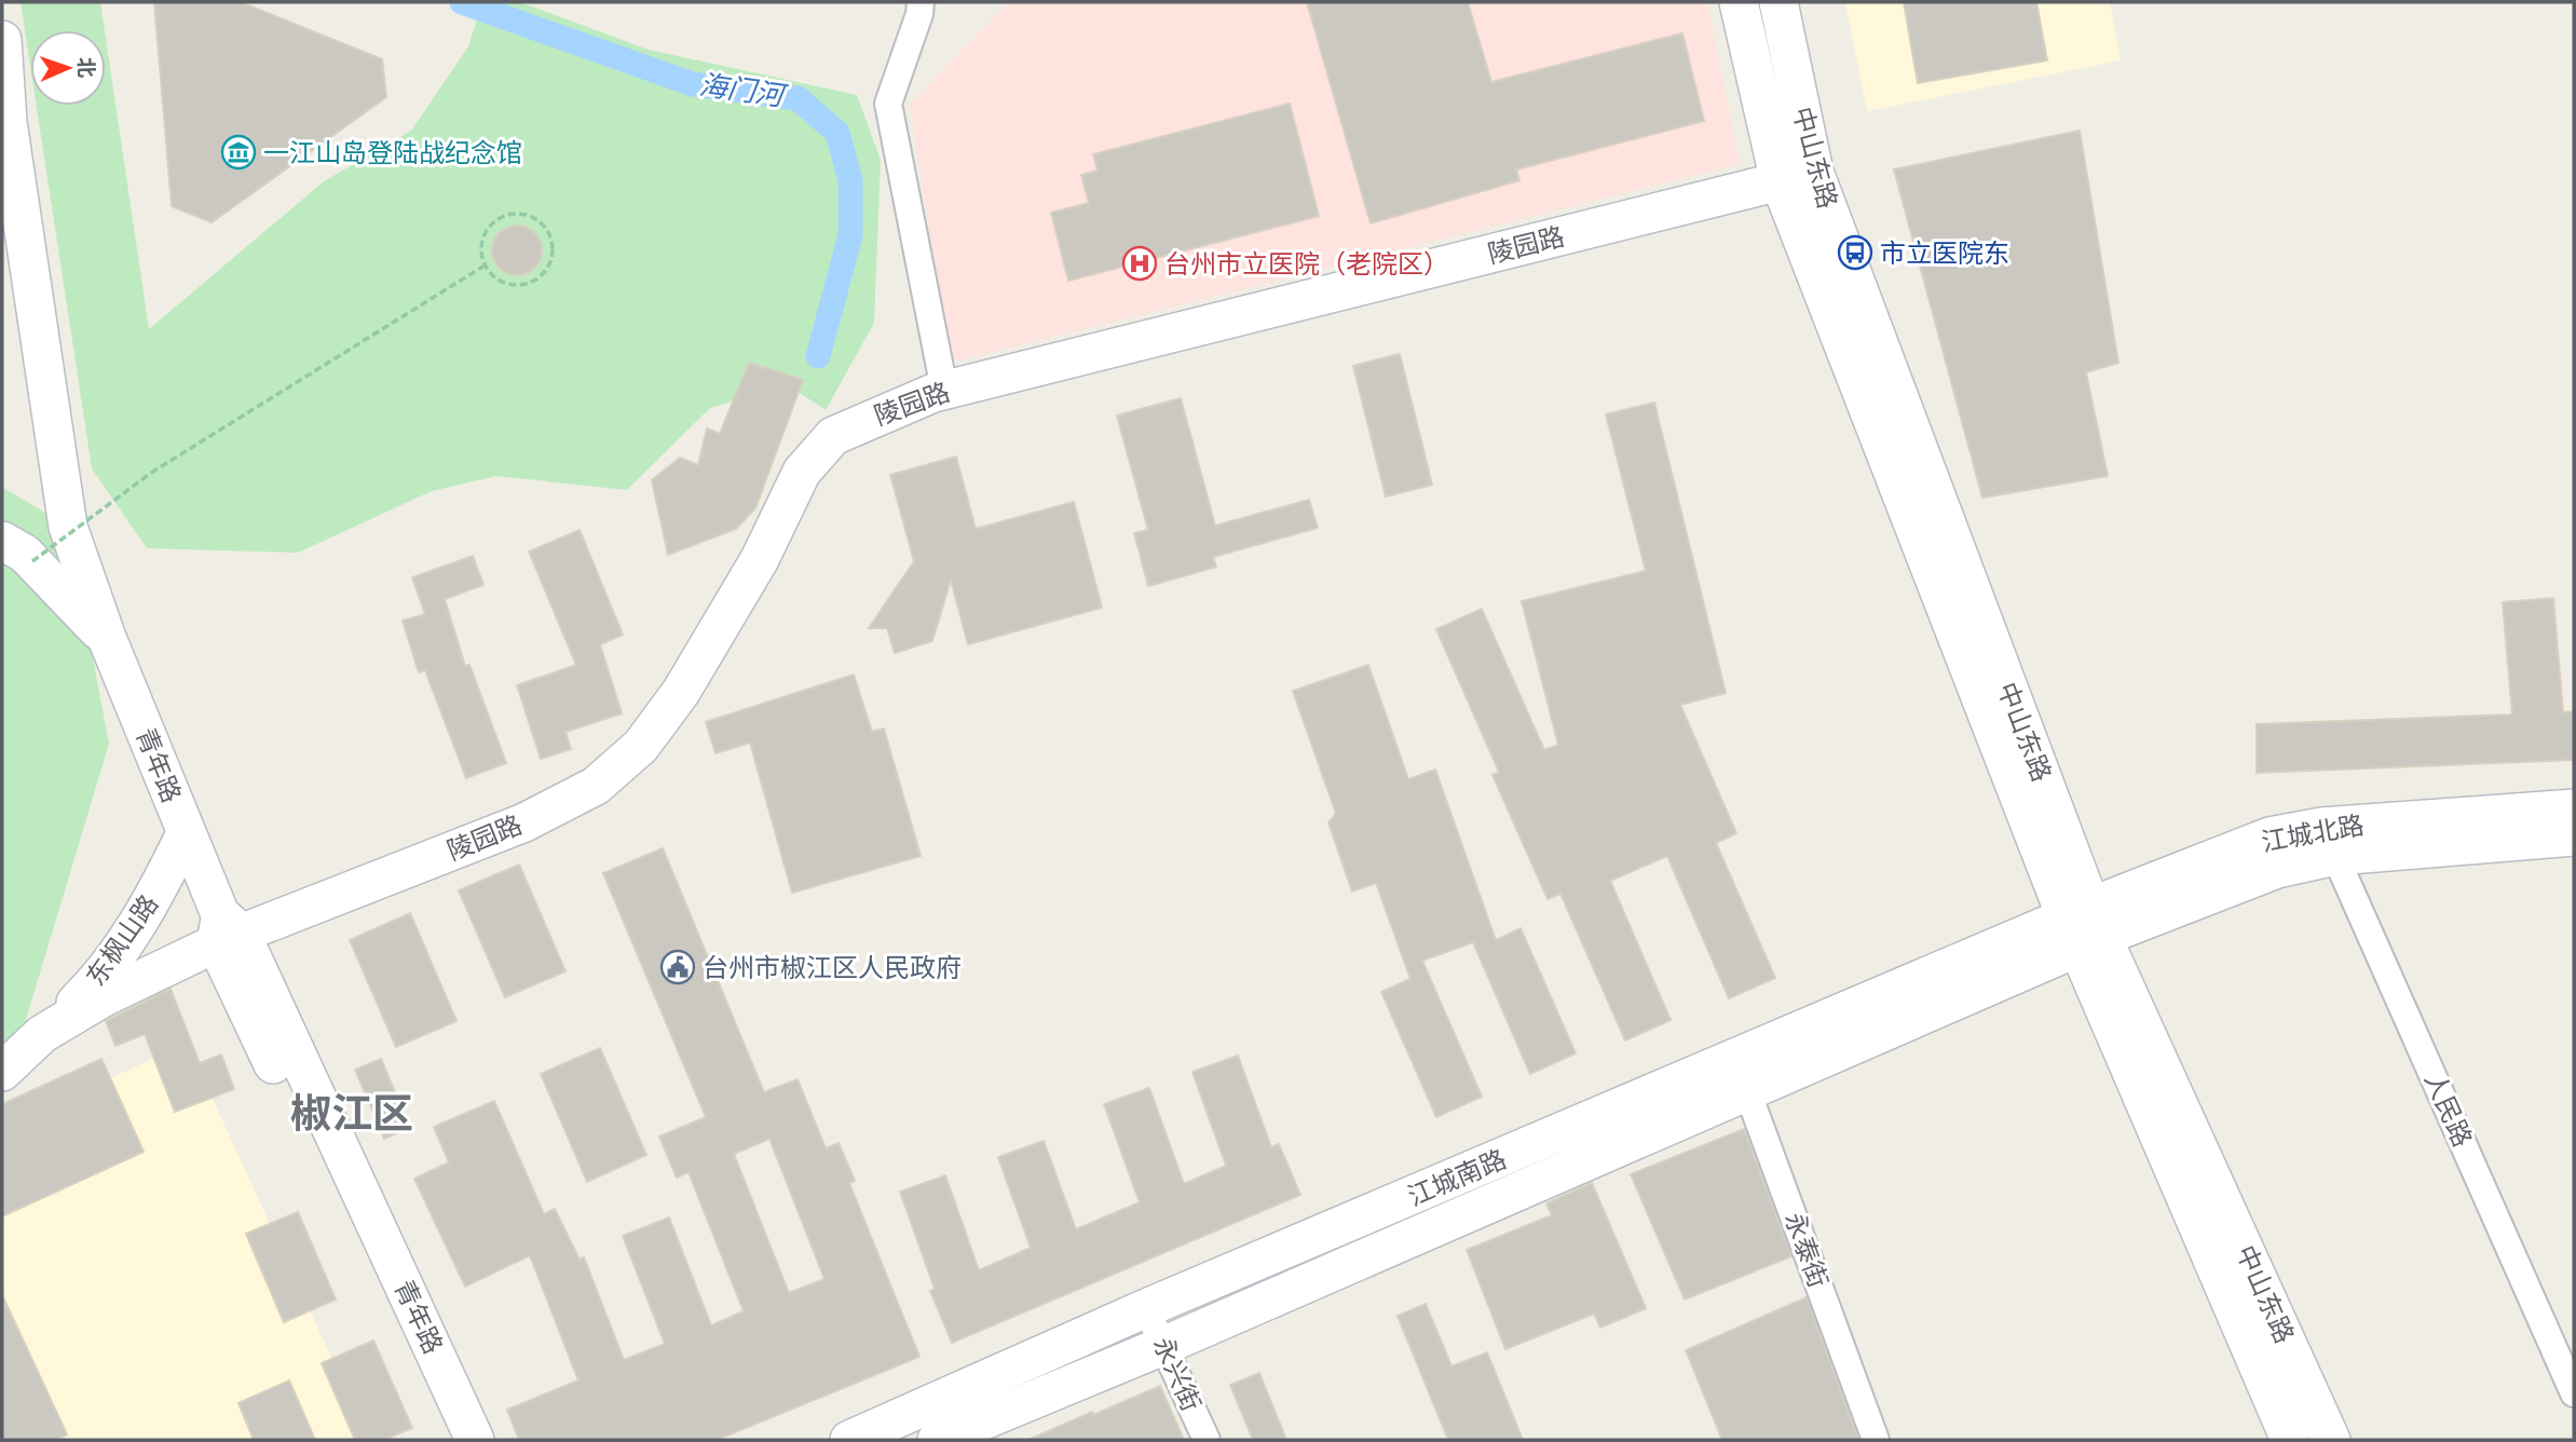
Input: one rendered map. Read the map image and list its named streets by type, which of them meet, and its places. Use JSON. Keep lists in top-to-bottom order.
{
  "streets": {
    "main road": [
      "中山东路",
      "陵园路",
      "青年路",
      "江城北路",
      "东枫山路",
      "江城南路"
    ],
    "street": ["人民路", "永泰街", "永兴街"]
  },
  "crossings": [
    ["中山东路", "陵园路"],
    ["中山东路", "江城北路"],
    ["中山东路", "江城南路"],
    ["陵园路", "青年路"],
    ["陵园路", "东枫山路"],
    ["青年路", "东枫山路"],
    ["江城北路", "人民路"],
    ["江城北路", "江城南路"],
    ["江城南路", "永泰街"],
    ["江城南路", "永兴街"]
  ],
  "districts": ["椒江区"],
  "water": ["海门河"],
  "places": {
    "museum": ["一江山岛登陆战纪念馆"],
    "bus stop": ["市立医院东"],
    "hospital": ["台州市立医院（老院区）"],
    "public building": ["台州市椒江区人民政府"]
  },
  "north": "right"
}
